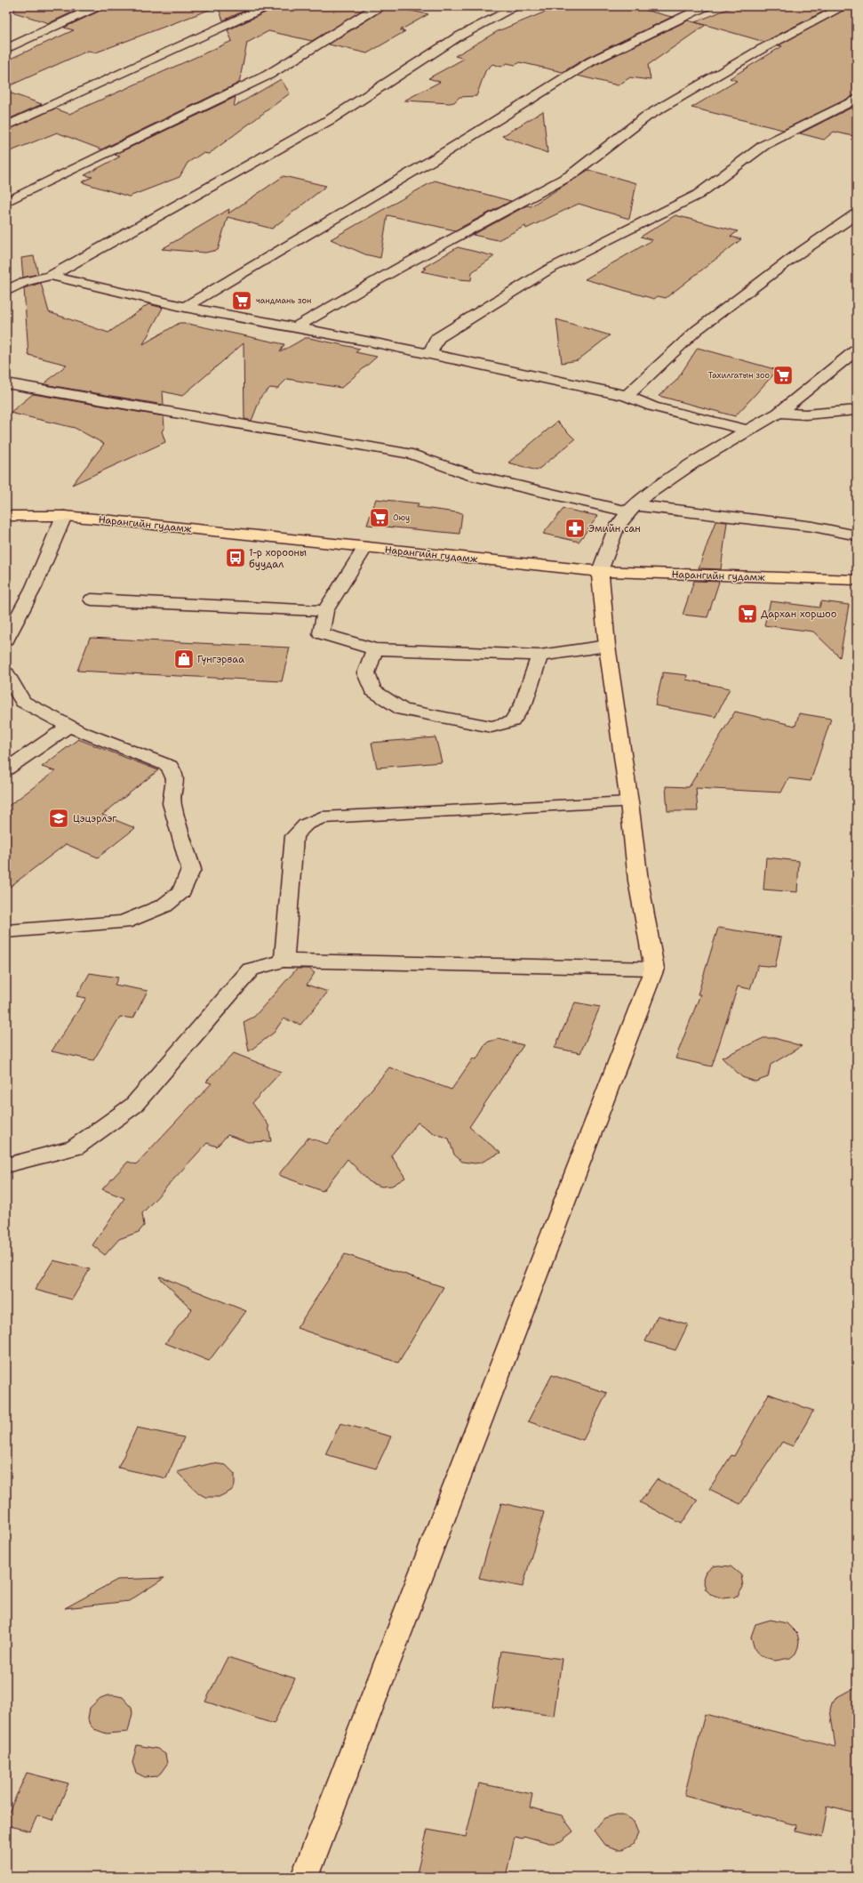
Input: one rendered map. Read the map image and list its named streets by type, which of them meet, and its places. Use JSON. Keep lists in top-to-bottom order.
{
  "streets": {
    "main road": ["Нарангийн гудамж"]
  },
  "places": {
    "supermarket": [
      "чандмань зон",
      "Тахилгатын зоо",
      "Оюу",
      "Дархан хоршоо"
    ],
    "pharmacy": ["Эмийн сан"],
    "bus stop": ["1-р хорооны буудал"],
    "shop": ["Гүнгэрваа"],
    "school or university": ["Цэцэрлэг"]
  }
}
